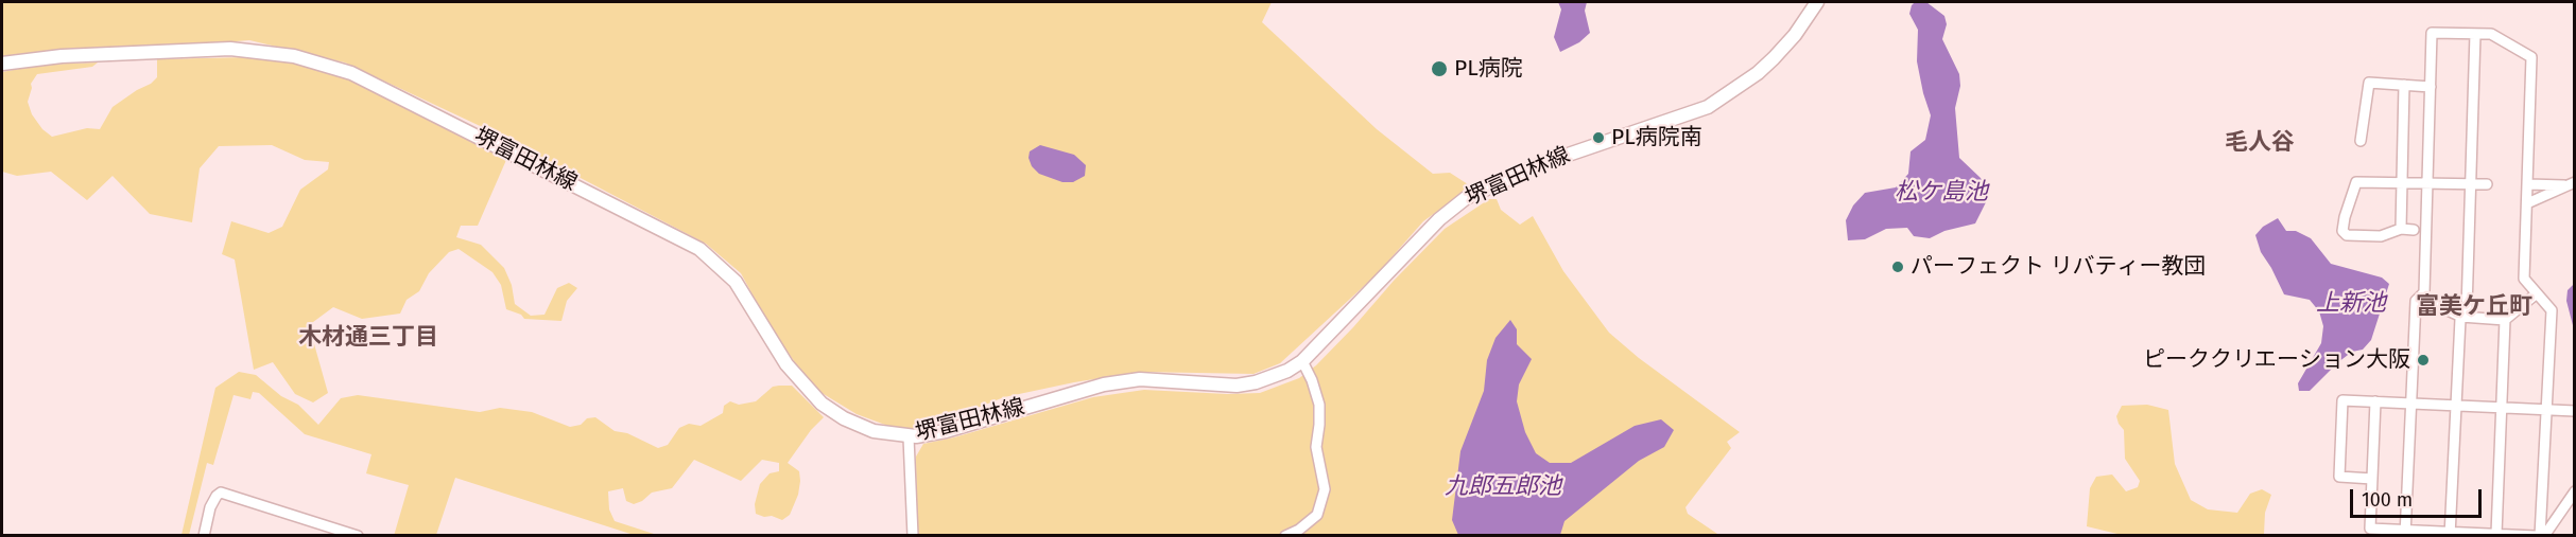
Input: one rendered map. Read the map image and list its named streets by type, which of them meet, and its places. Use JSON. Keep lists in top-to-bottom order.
{
  "streets": {
    "main road": ["堺富田林線"]
  },
  "districts": ["毛人谷", "富美ケ丘町", "木材通三丁目"],
  "water": ["松ケ島池", "上新池", "九郎五郎池"],
  "places": [
    "PL病院",
    "PL病院南",
    "パーフェクト リバティー教団",
    "ピーククリエーション大阪"
  ],
  "scale_bar": "100 m"
}
